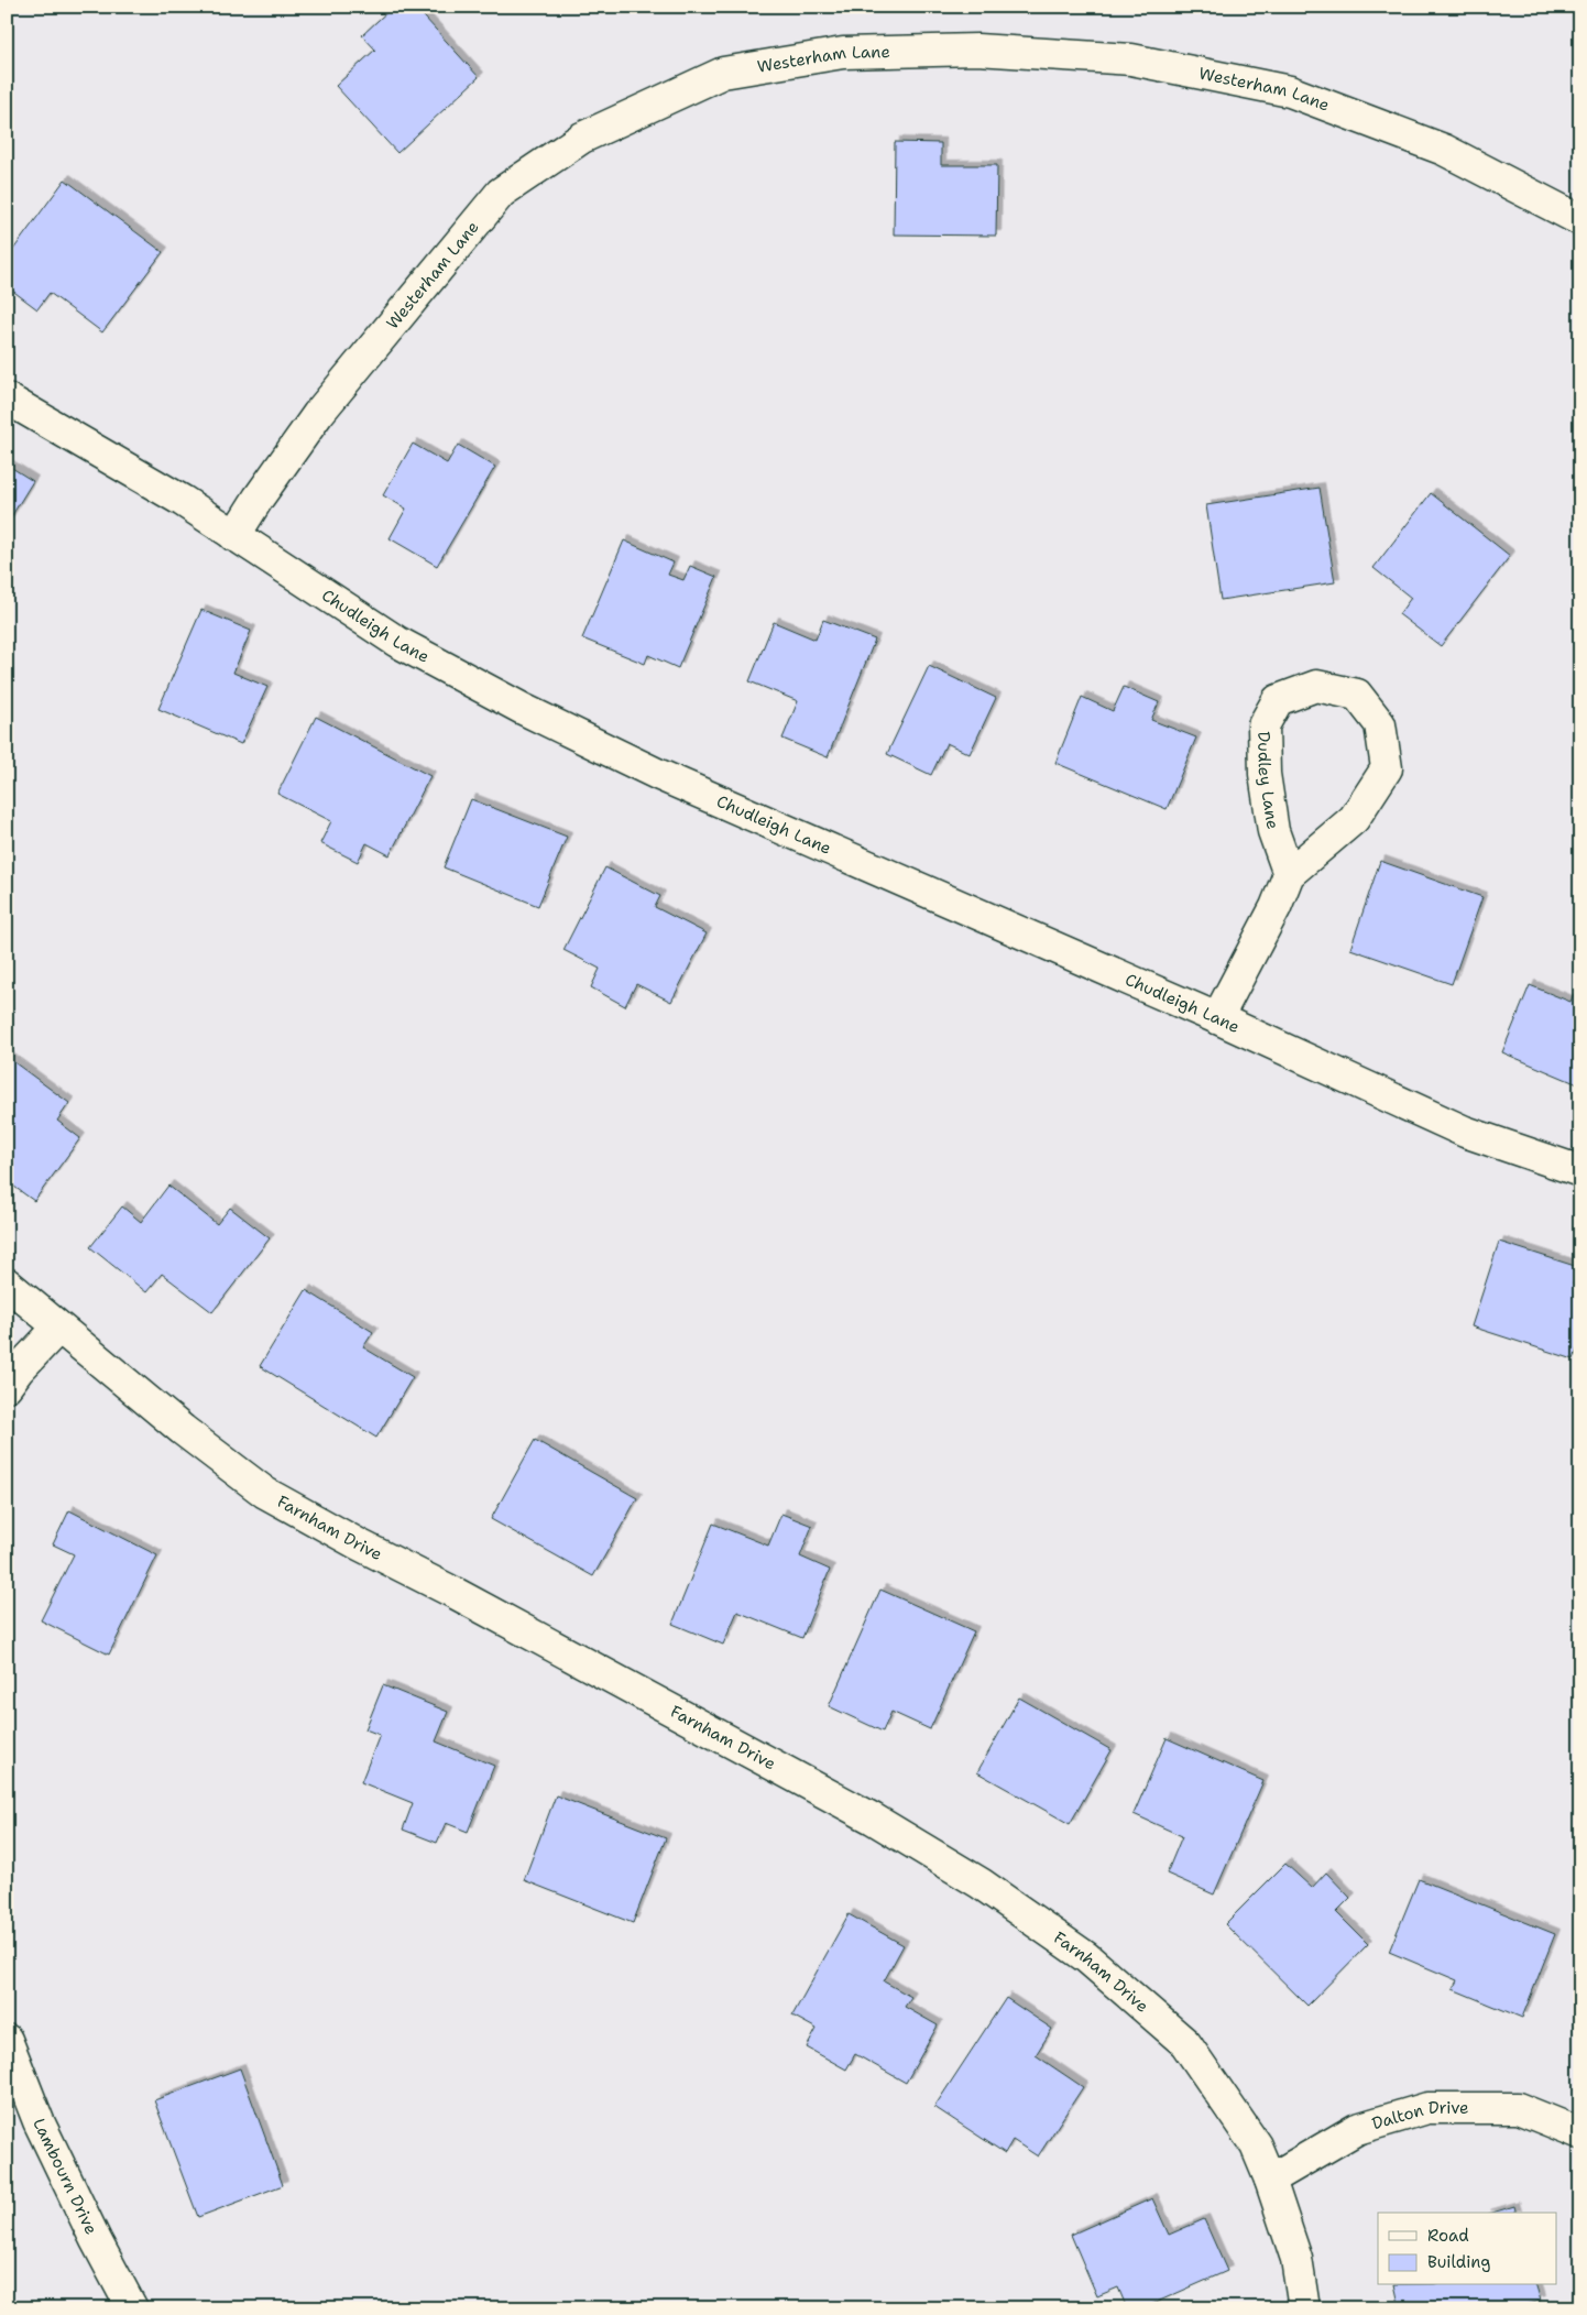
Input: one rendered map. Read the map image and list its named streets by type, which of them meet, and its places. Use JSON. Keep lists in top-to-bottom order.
{
  "streets": {
    "street": [
      "Westerham Lane",
      "Chudleigh Lane",
      "Dudley Lane",
      "Farnham Drive",
      "Dalton Drive",
      "Lambourn Drive"
    ]
  },
  "crossings": [
    ["Westerham Lane", "Chudleigh Lane"],
    ["Chudleigh Lane", "Dudley Lane"],
    ["Farnham Drive", "Dalton Drive"]
  ],
  "legend": ["Road", "Building"]
}
